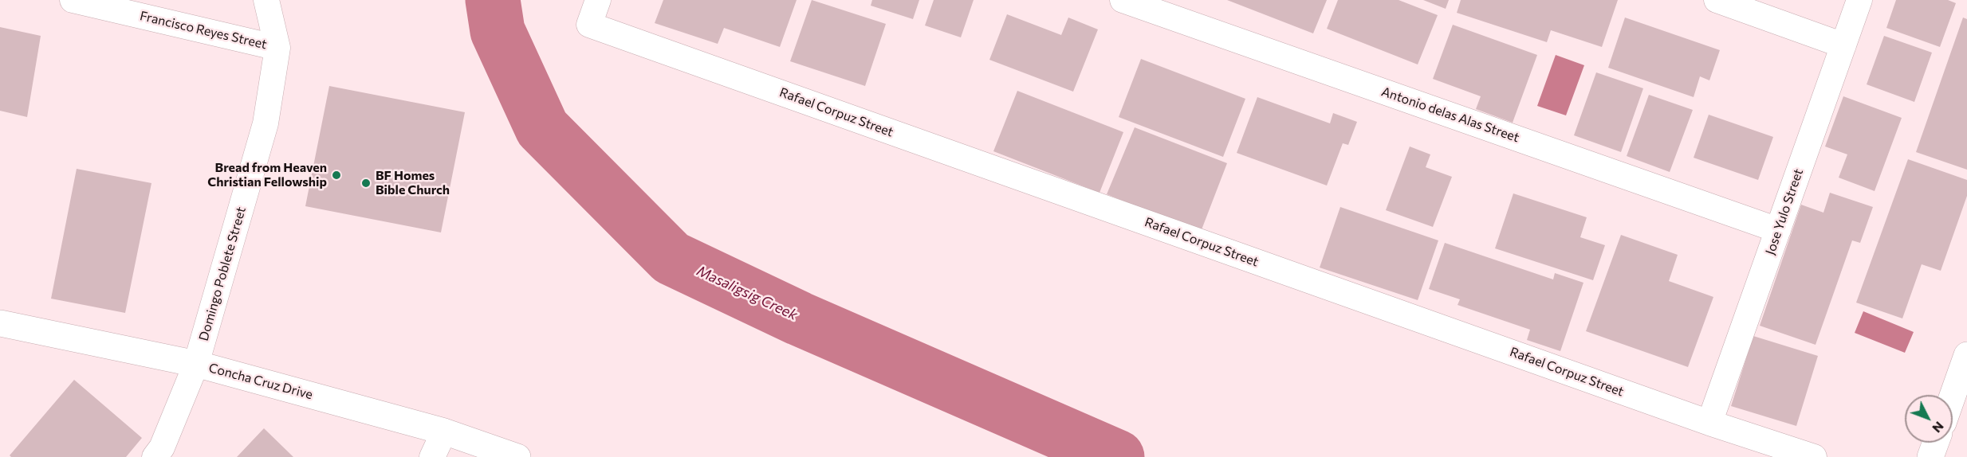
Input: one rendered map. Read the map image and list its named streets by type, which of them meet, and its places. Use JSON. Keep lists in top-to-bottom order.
{
  "streets": {
    "street": [
      "Francisco Reyes Street",
      "Rafael Corpuz Street",
      "Antonio delas Alas Street",
      "Jose Yulo Street",
      "Domingo Poblete Street",
      "Concha Cruz Drive"
    ]
  },
  "crossings": [
    ["Francisco Reyes Street", "Domingo Poblete Street"],
    ["Rafael Corpuz Street", "Jose Yulo Street"],
    ["Antonio delas Alas Street", "Jose Yulo Street"],
    ["Domingo Poblete Street", "Concha Cruz Drive"]
  ],
  "water": ["Masaligsig Creek"],
  "places": ["Bread from Heaven Christian Fellowship", "BF Homes Bible Church"],
  "north": "bottom right"
}
